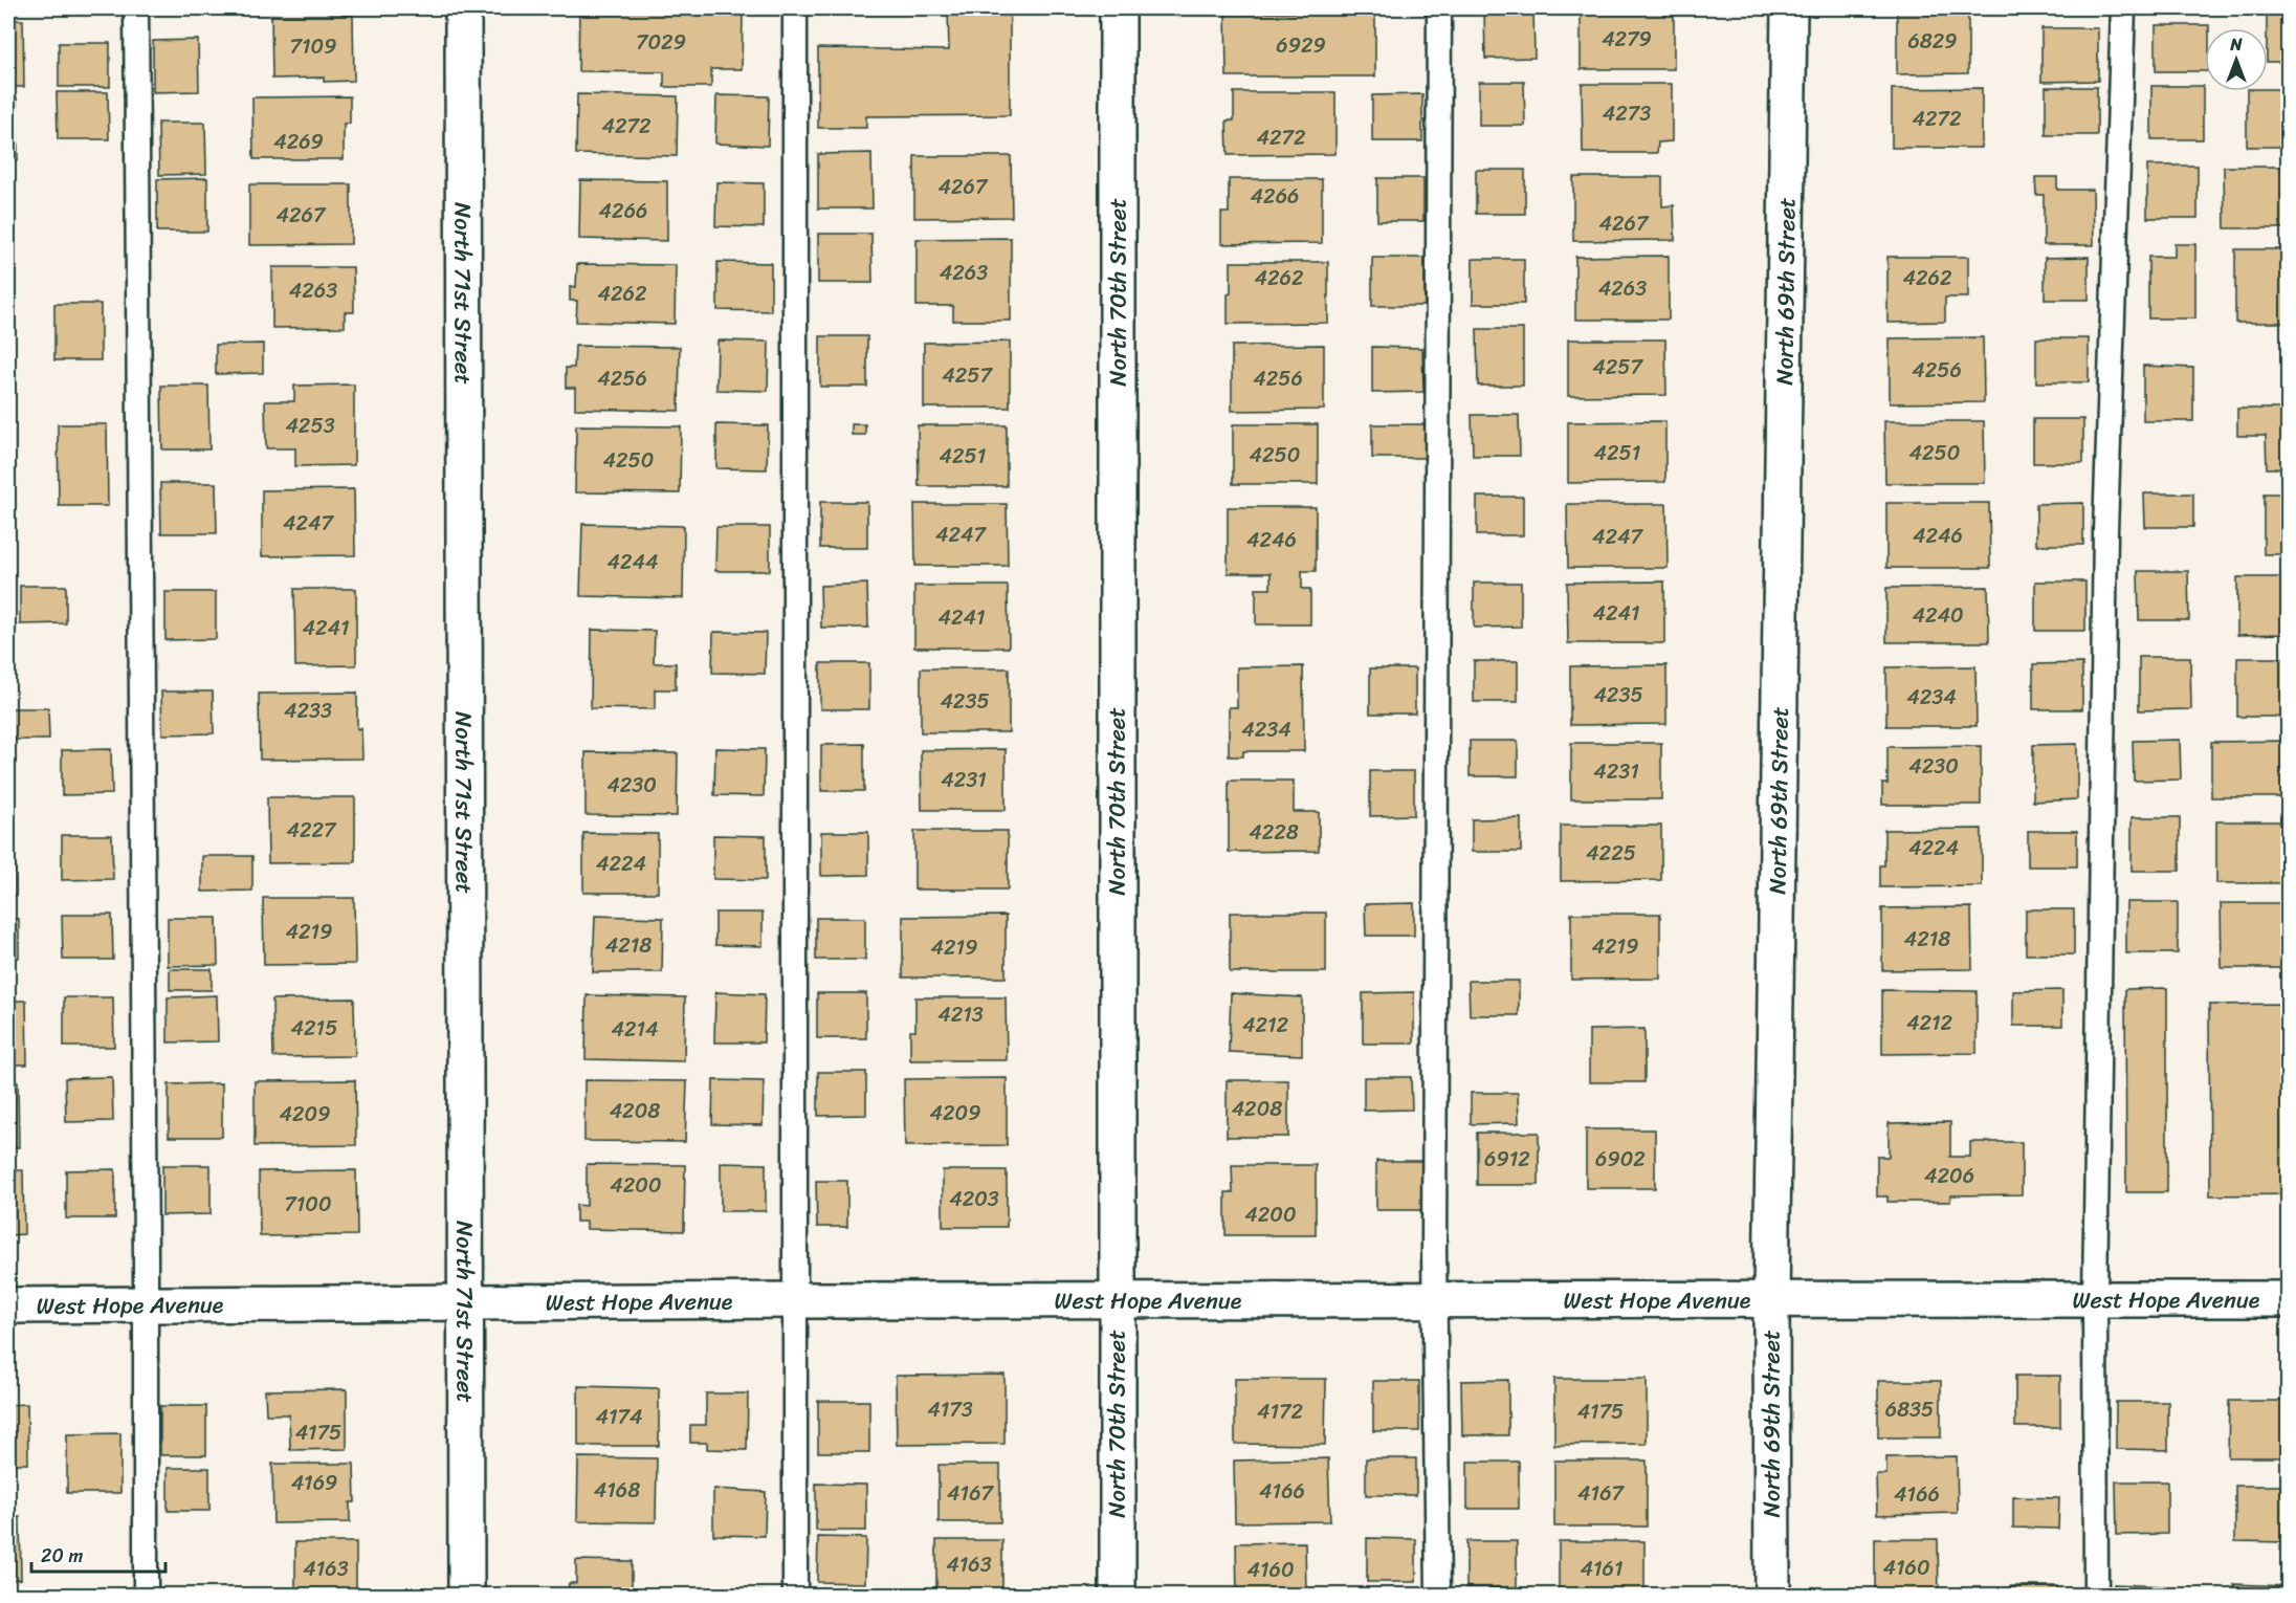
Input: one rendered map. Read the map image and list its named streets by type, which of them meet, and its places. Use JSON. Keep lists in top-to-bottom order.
{
  "streets": {
    "street": [
      "North 71st Street",
      "North 70th Street",
      "North 69th Street",
      "West Hope Avenue"
    ]
  },
  "crossings": [
    ["North 71st Street", "West Hope Avenue"],
    ["North 70th Street", "West Hope Avenue"],
    ["North 69th Street", "West Hope Avenue"]
  ],
  "house_numbers": [
    "4279",
    "6829",
    "7029",
    "6929",
    "7109",
    "4273",
    "4272",
    "4272",
    "4272",
    "4269",
    "4267",
    "4266",
    "4266",
    "4267",
    "4267",
    "4263",
    "4262",
    "4262",
    "4263",
    "4263",
    "4262",
    "4257",
    "4256",
    "4257",
    "4256",
    "4256",
    "4253",
    "4251",
    "4250",
    "4250",
    "4251",
    "4250",
    "4247",
    "4247",
    "4246",
    "4247",
    "4246",
    "4244",
    "4241",
    "4240",
    "4241",
    "4241",
    "4235",
    "4234",
    "4235",
    "4233",
    "4234",
    "4230",
    "4231",
    "4231",
    "4230",
    "4227",
    "4228",
    "4224",
    "4225",
    "4224",
    "4219",
    "4218",
    "4218",
    "4219",
    "4219",
    "4213",
    "4212",
    "4212",
    "4215",
    "4214",
    "4208",
    "4208",
    "4209",
    "4209",
    "6912",
    "6902",
    "4206",
    "4200",
    "4203",
    "7100",
    "4200",
    "4173",
    "6835",
    "4172",
    "4175",
    "4174",
    "4175",
    "4169",
    "4168",
    "4166",
    "4167",
    "4167",
    "4166",
    "4163",
    "4160",
    "4163",
    "4161",
    "4160"
  ],
  "scale_bar": "20 m",
  "north": "top"
}
